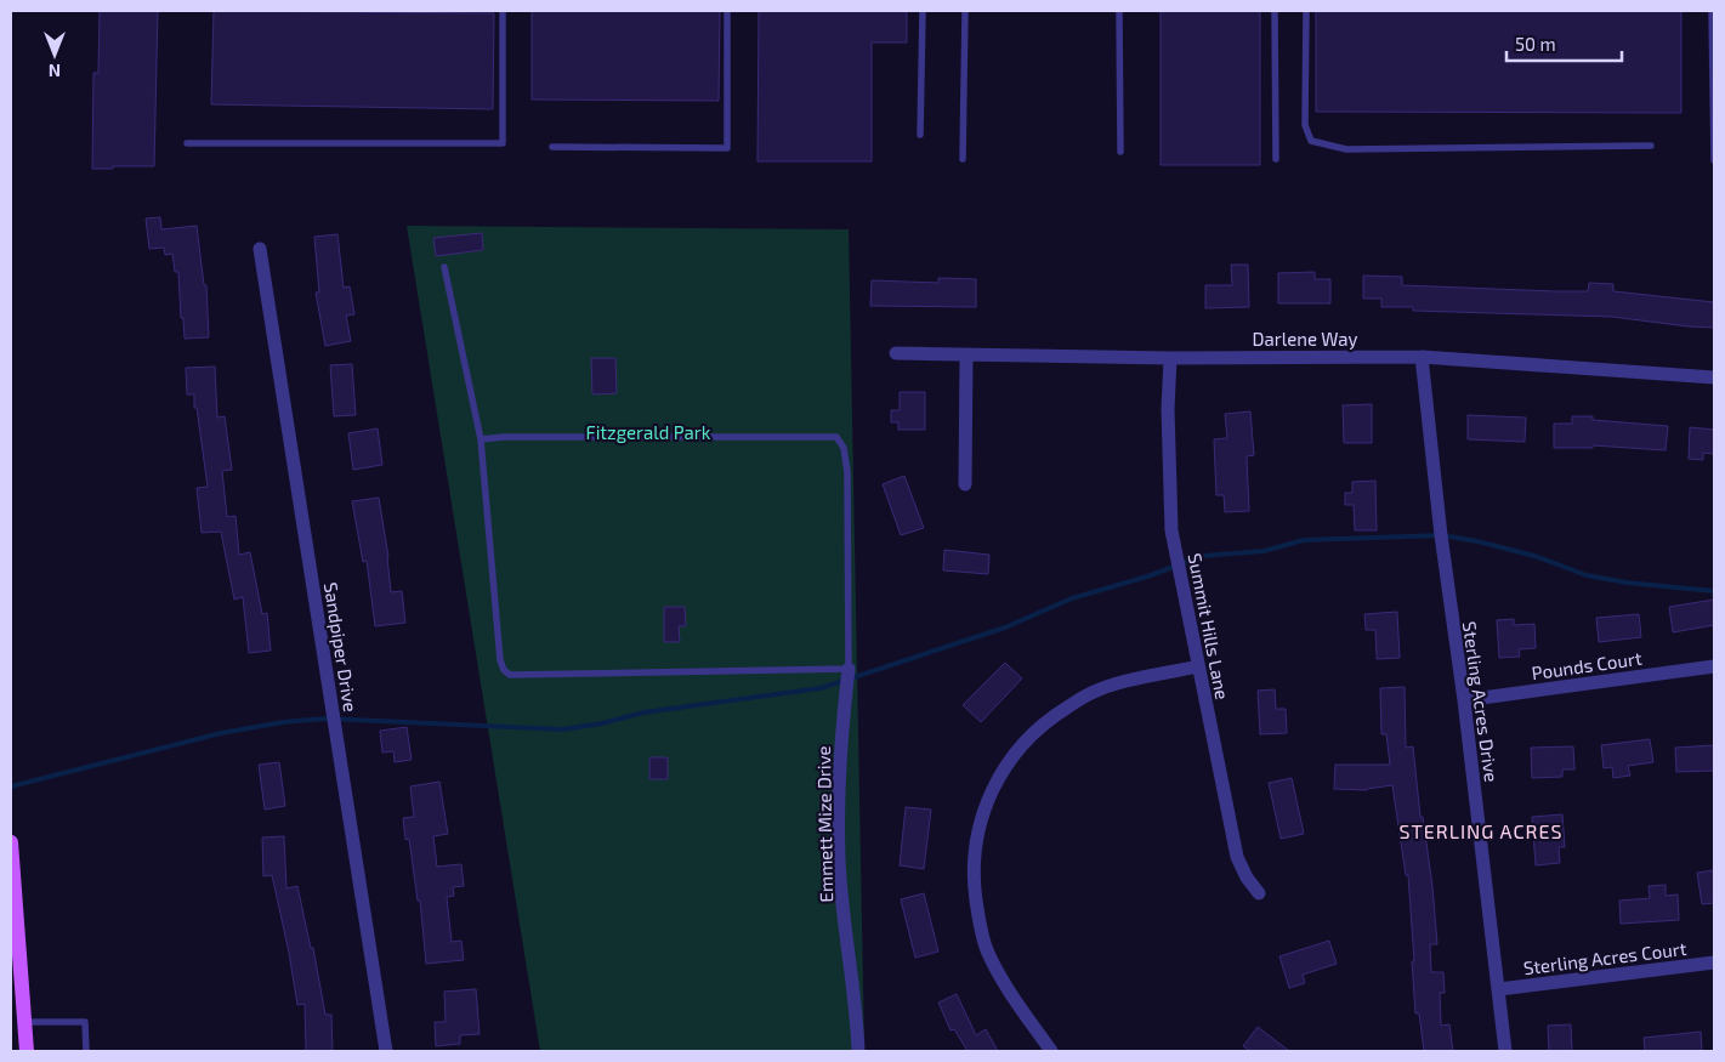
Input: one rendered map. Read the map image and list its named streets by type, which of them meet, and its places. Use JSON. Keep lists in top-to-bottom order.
{
  "streets": {
    "street": [
      "Darlene Way",
      "Summit Hills Lane",
      "Sandpiper Drive",
      "Pounds Court",
      "Sterling Acres Drive",
      "Emmett Mize Drive",
      "Sterling Acres Court"
    ]
  },
  "crossings": [
    ["Darlene Way", "Summit Hills Lane"],
    ["Darlene Way", "Sterling Acres Drive"],
    ["Pounds Court", "Sterling Acres Drive"],
    ["Sterling Acres Drive", "Sterling Acres Court"]
  ],
  "districts": ["STERLING ACRES"],
  "parks": ["Fitzgerald Park"],
  "scale_bar": "50 m",
  "north": "bottom"
}
